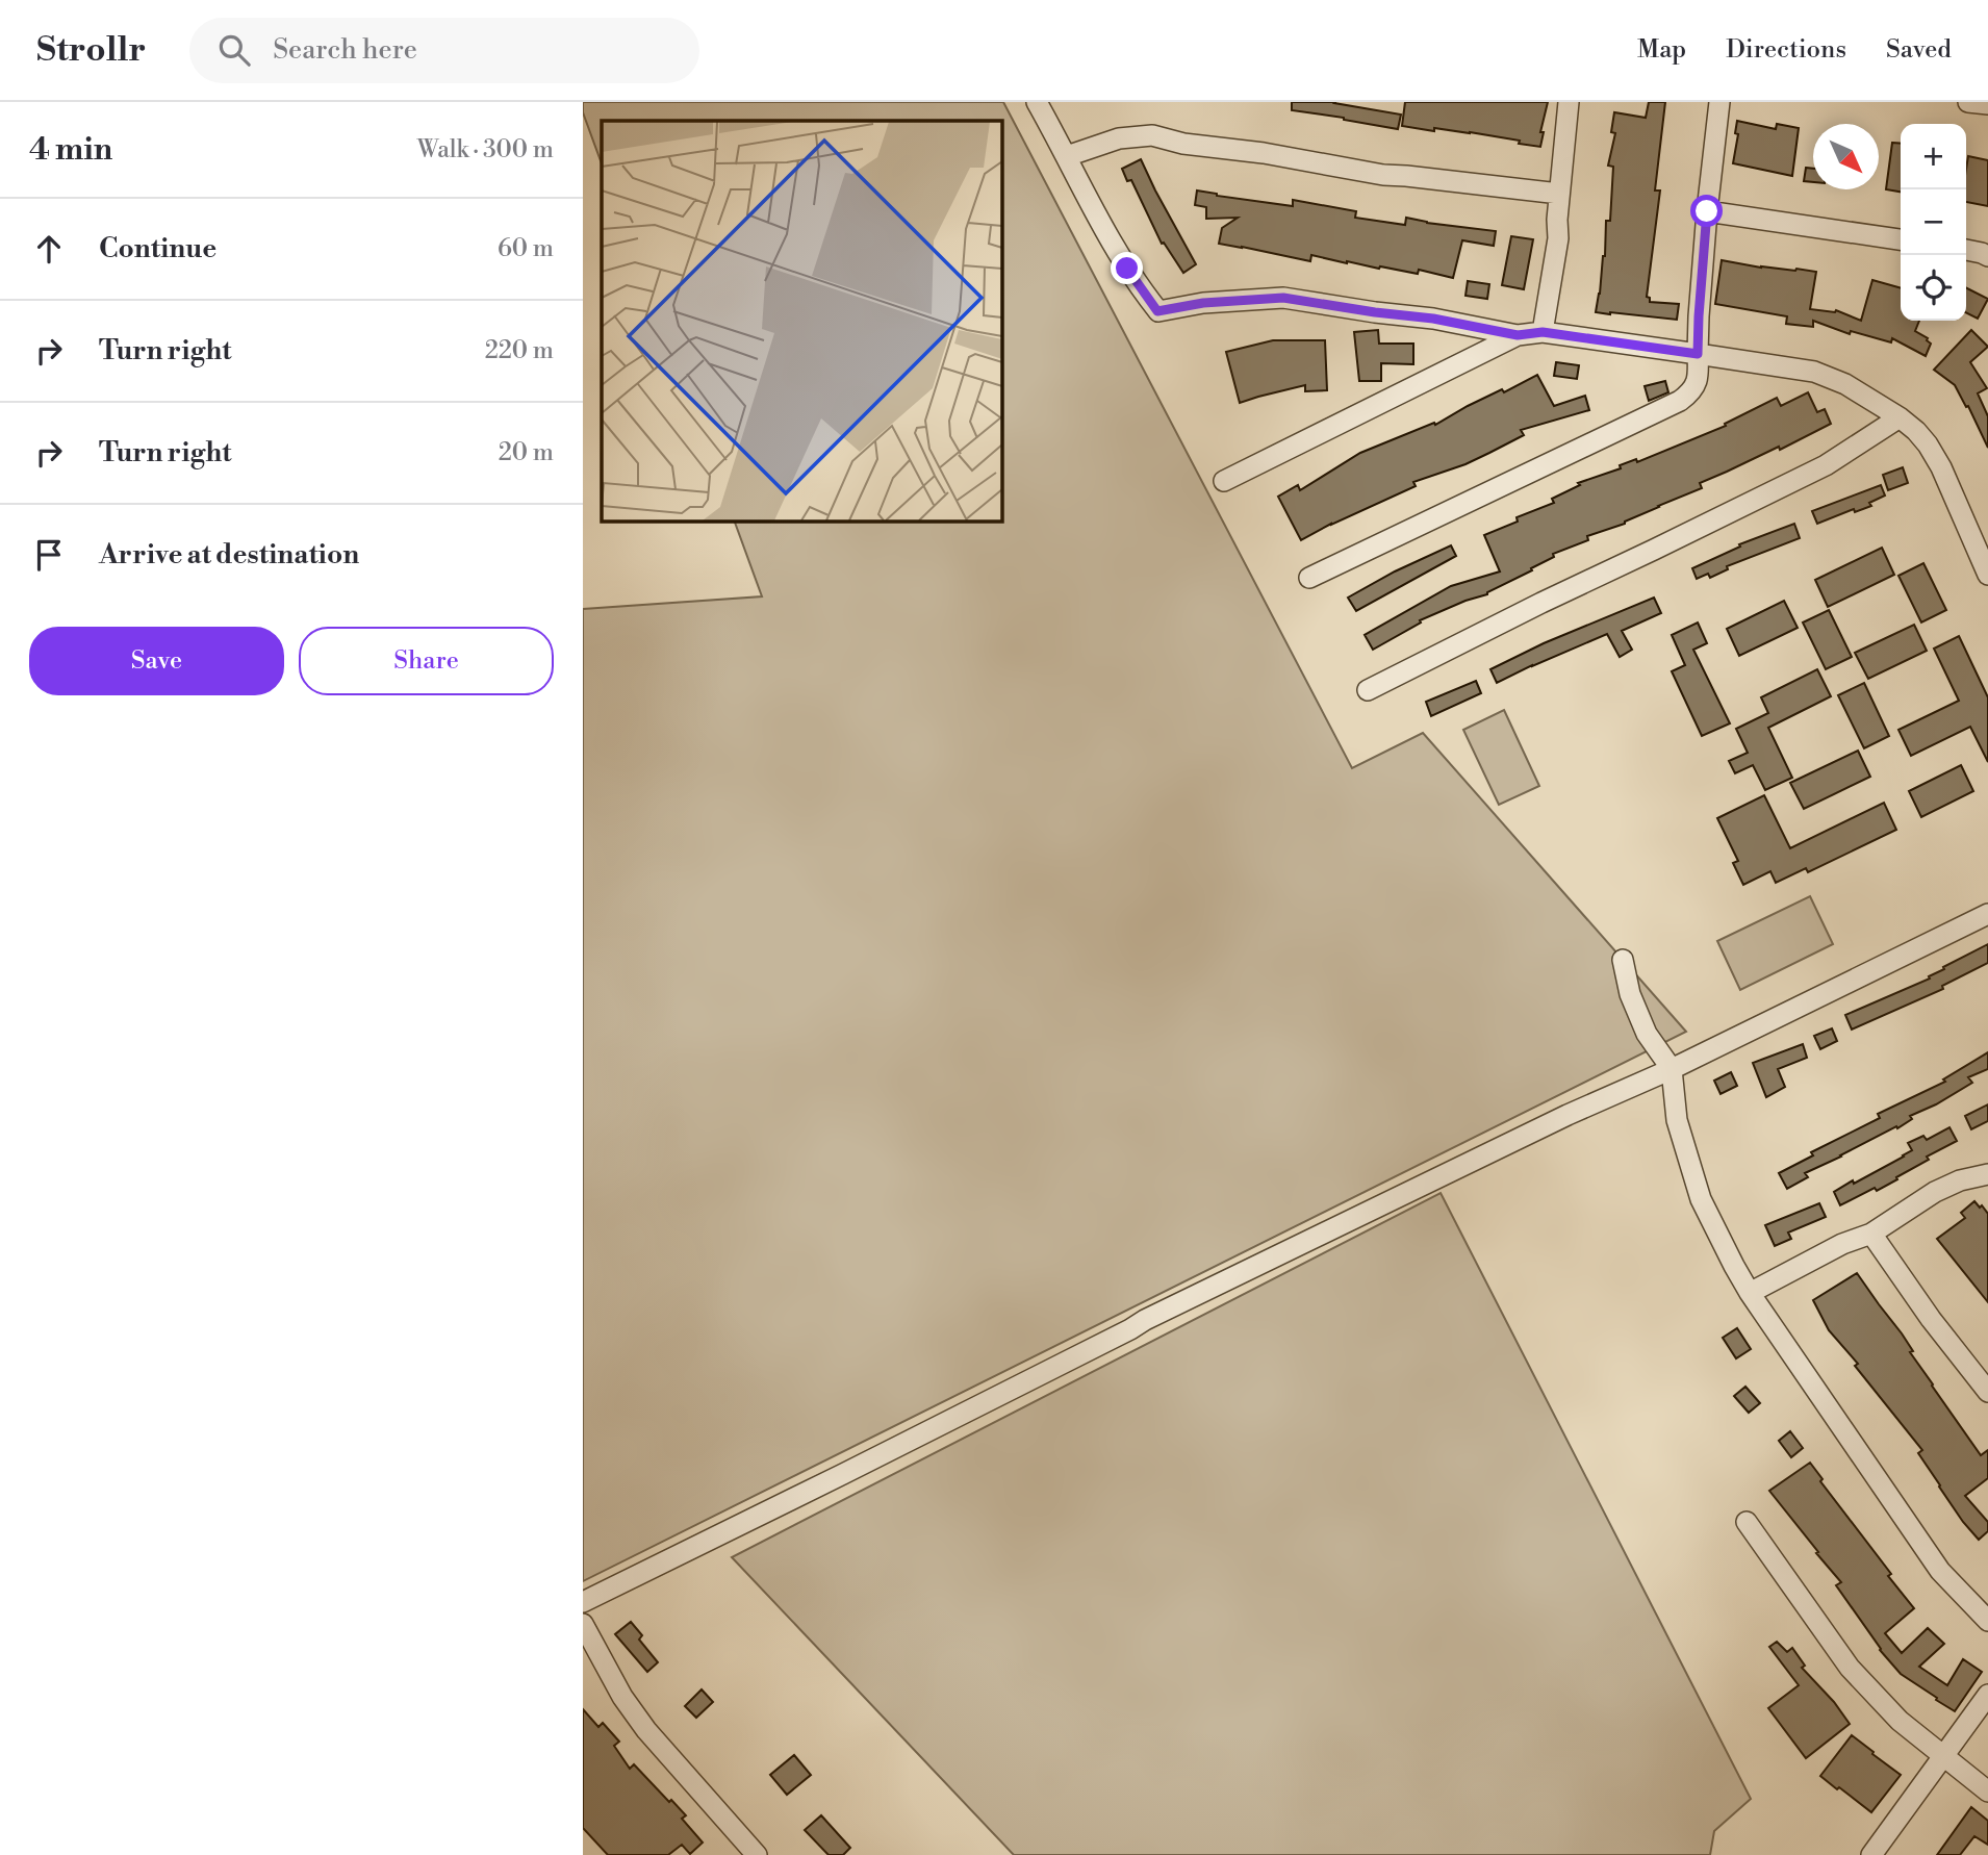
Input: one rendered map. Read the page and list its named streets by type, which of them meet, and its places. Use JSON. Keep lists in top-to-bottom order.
{
  "north": "bottom right",
  "page": {
    "header": "Strollr",
    "search": "Search here",
    "nav": ["Map", "Directions", "Saved"],
    "heading": ["4 min", "Walk · 300 m"],
    "map_buttons": ["+", "−"],
    "list": [
      ["Continue", "60 m"],
      ["Turn right", "220 m"],
      ["Turn right", "20 m"],
      "Arrive at destination"
    ],
    "buttons": ["Save", "Share"]
  }
}
